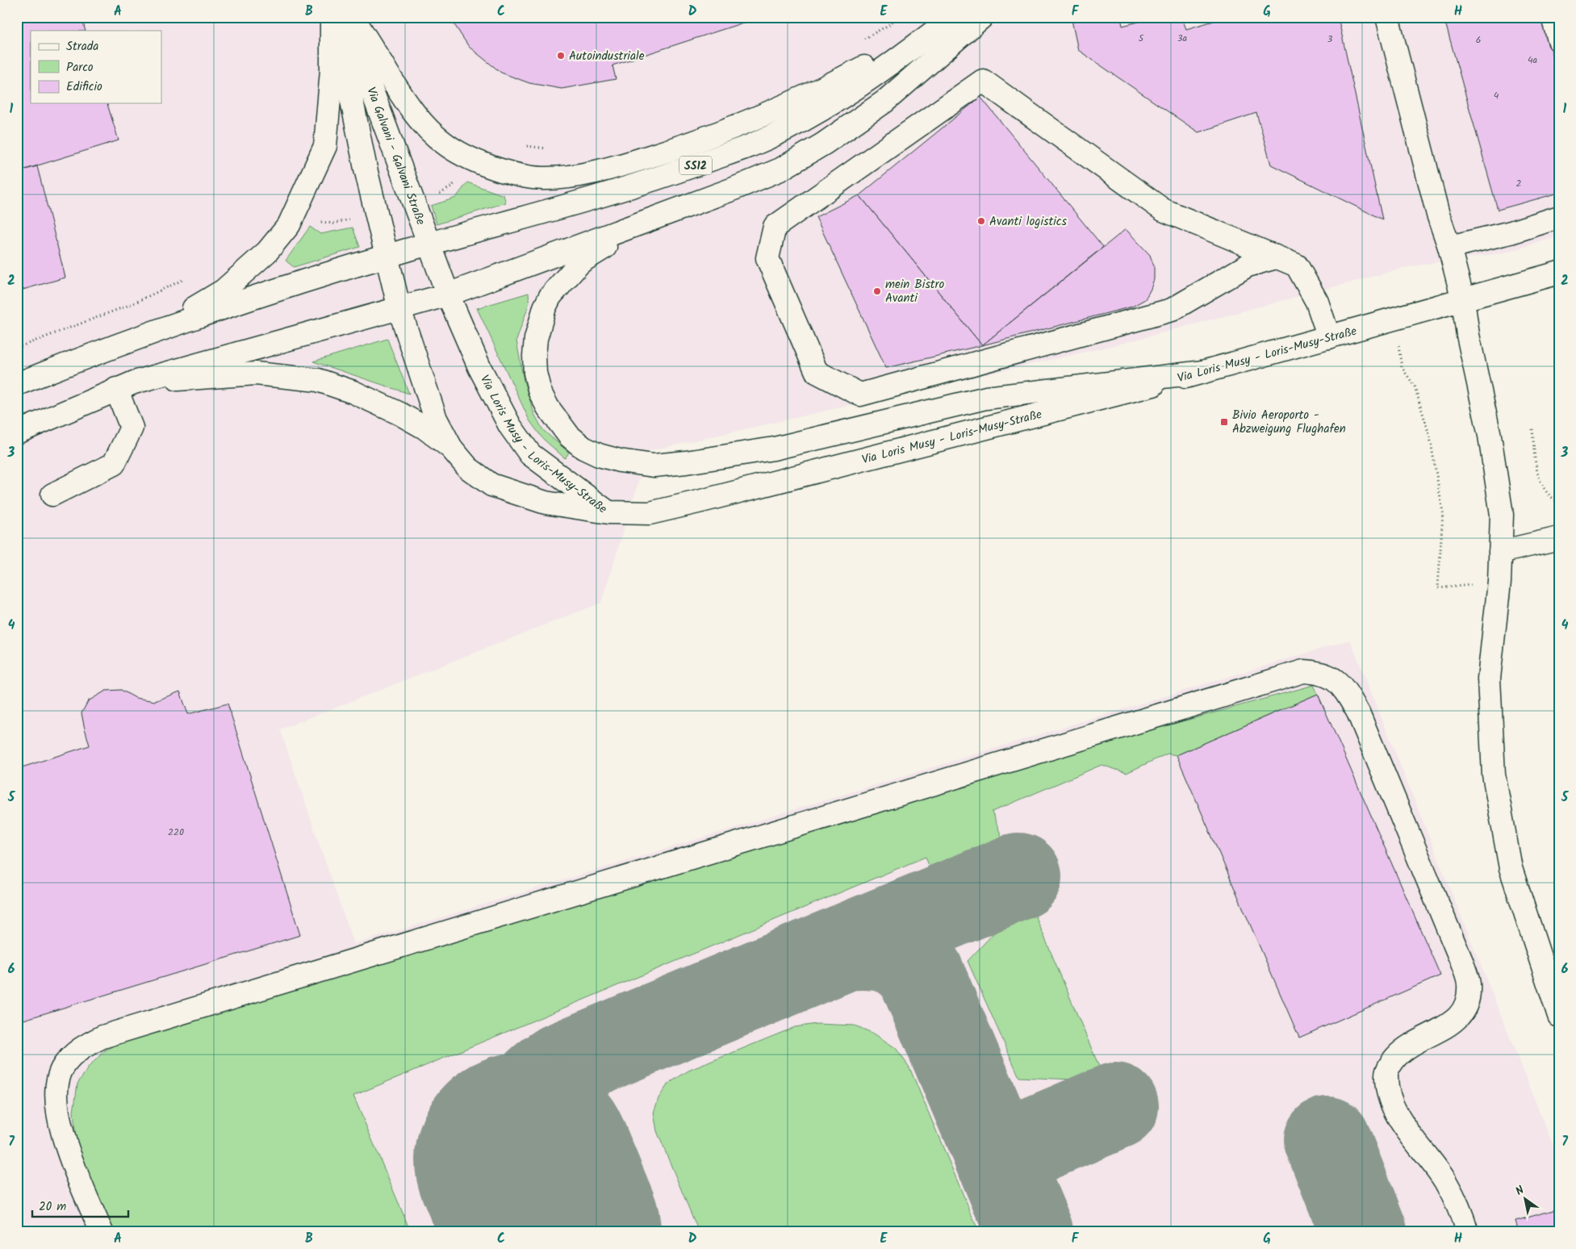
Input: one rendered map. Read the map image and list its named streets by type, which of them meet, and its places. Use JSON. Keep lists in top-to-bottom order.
{
  "streets": {
    "main road": ["Via Galvani - Galvani Straße", "SS12", "Via Loris Musy - Loris-Musy-Straße"]
  },
  "crossings": [
    ["Via Galvani - Galvani Straße", "SS12"],
    ["Via Galvani - Galvani Straße", "Via Loris Musy - Loris-Musy-Straße"]
  ],
  "places": {
    "other": ["Autoindustriale", "Avanti logistics", "mein Bistro Avanti"],
    "transit": ["Bivio Aeroporto - Abzweigung Flughafen"]
  },
  "house_numbers": [
    "5",
    "3a",
    "3",
    "6",
    "4a",
    "4",
    "2",
    "220"
  ],
  "legend": ["Strada", "Parco", "Edificio"],
  "scale_bar": "20 m",
  "north": "top left",
  "grid": {
    "columns": [
      "A",
      "B",
      "C",
      "D",
      "E",
      "F",
      "G",
      "H"
    ],
    "rows": [
      "1",
      "2",
      "3",
      "4",
      "5",
      "6",
      "7"
    ]
  }
}
